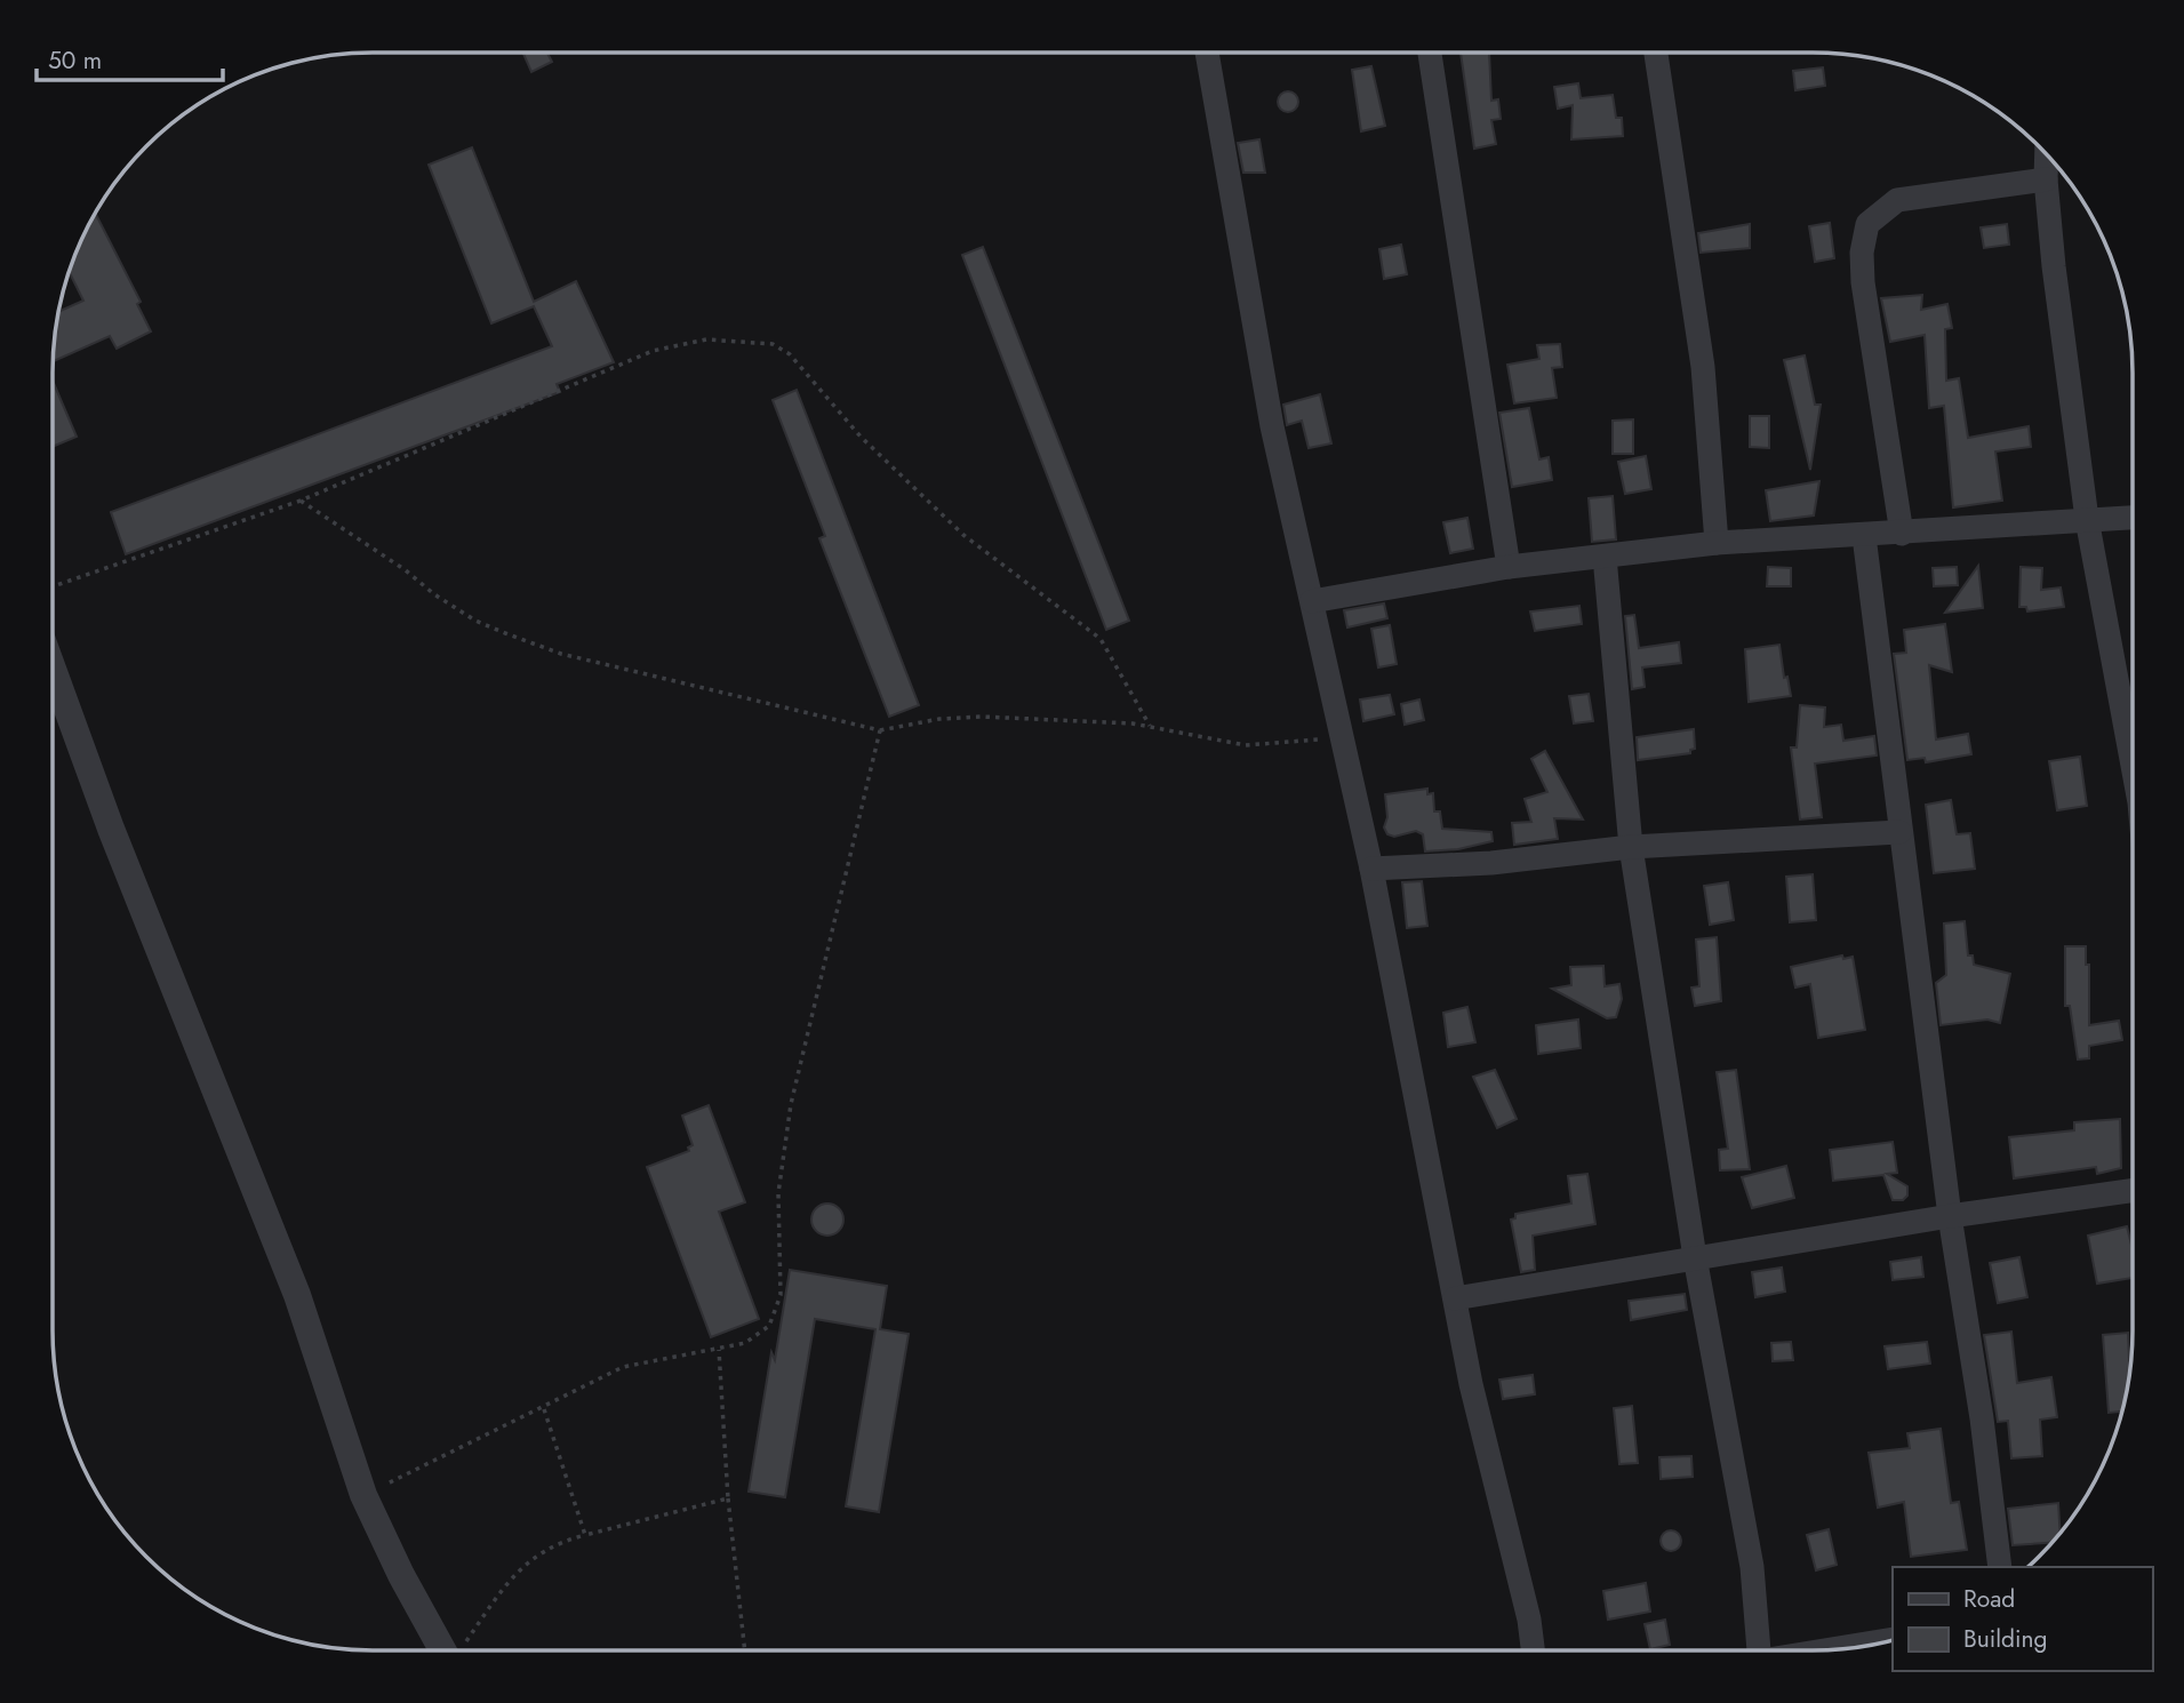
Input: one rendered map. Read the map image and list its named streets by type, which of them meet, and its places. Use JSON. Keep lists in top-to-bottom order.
{
  "legend": ["Road", "Building"],
  "scale_bar": "50 m"
}
